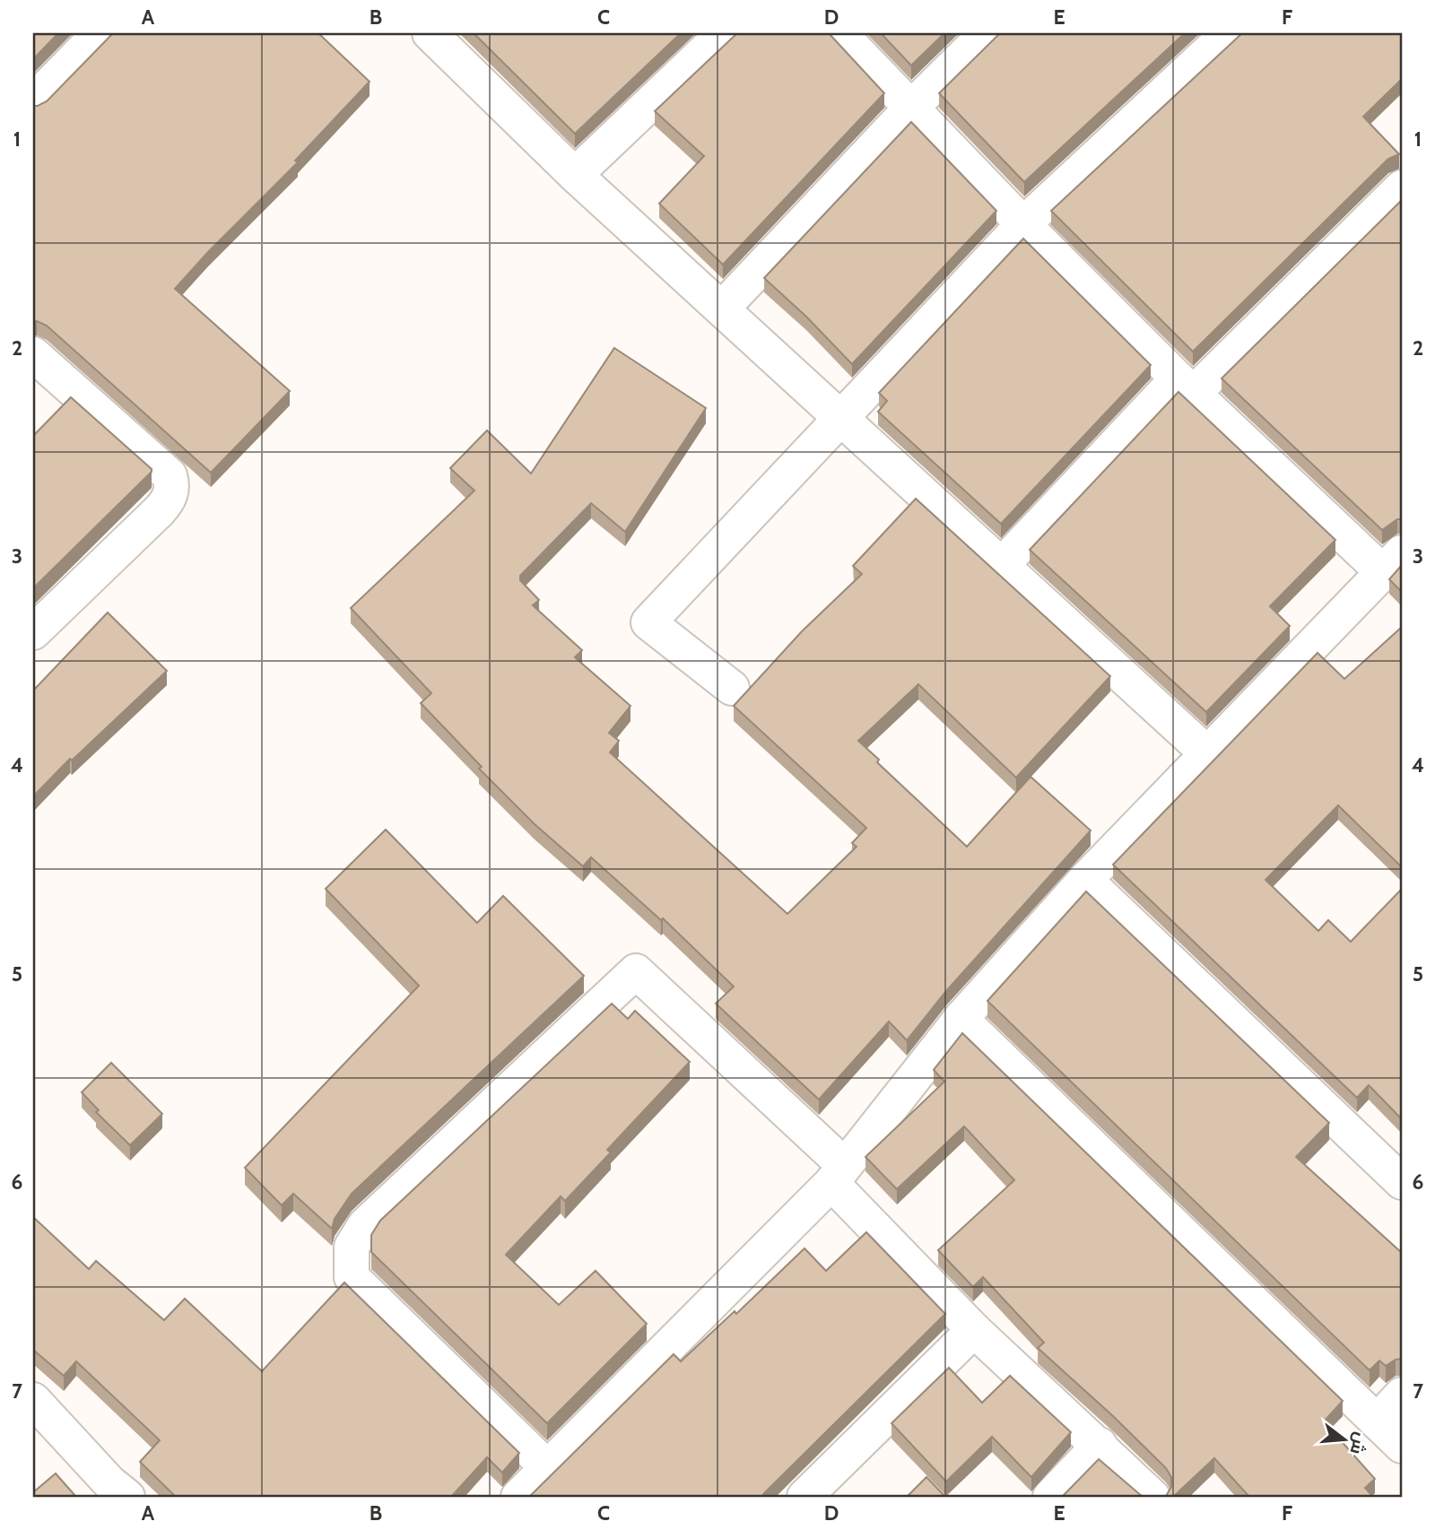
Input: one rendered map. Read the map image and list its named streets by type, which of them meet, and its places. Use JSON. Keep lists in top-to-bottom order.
{
  "north": "right",
  "grid": {
    "columns": [
      "A",
      "B",
      "C",
      "D",
      "E",
      "F"
    ],
    "rows": [
      "1",
      "2",
      "3",
      "4",
      "5",
      "6",
      "7"
    ]
  }
}
